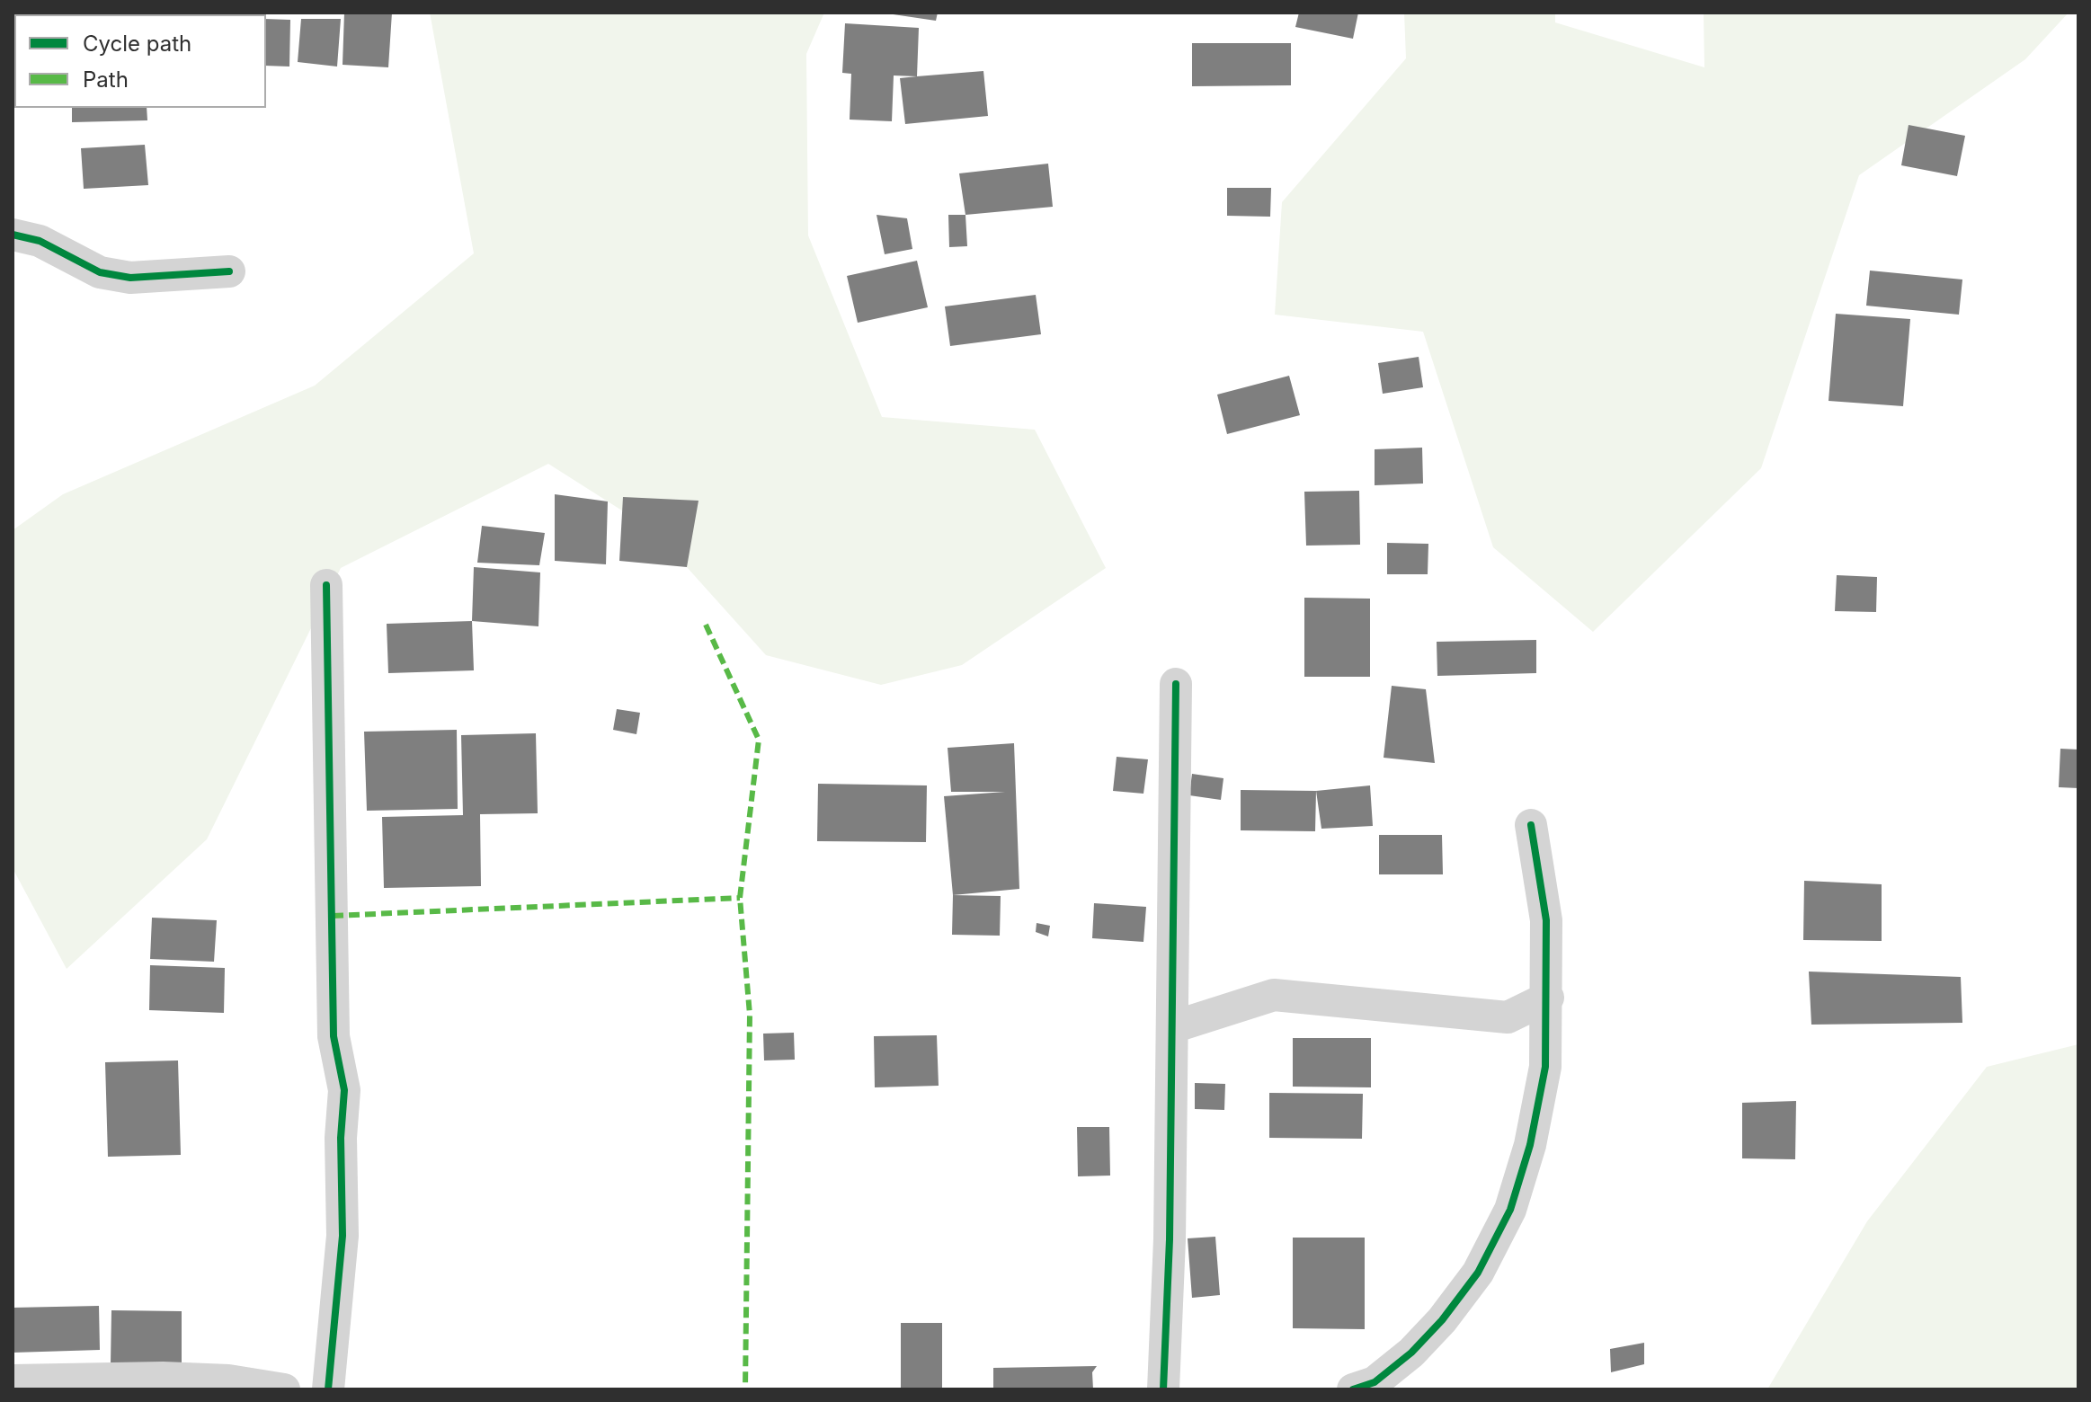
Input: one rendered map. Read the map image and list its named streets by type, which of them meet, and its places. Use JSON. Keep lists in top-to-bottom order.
{
  "legend": ["Cycle path", "Path"]
}
